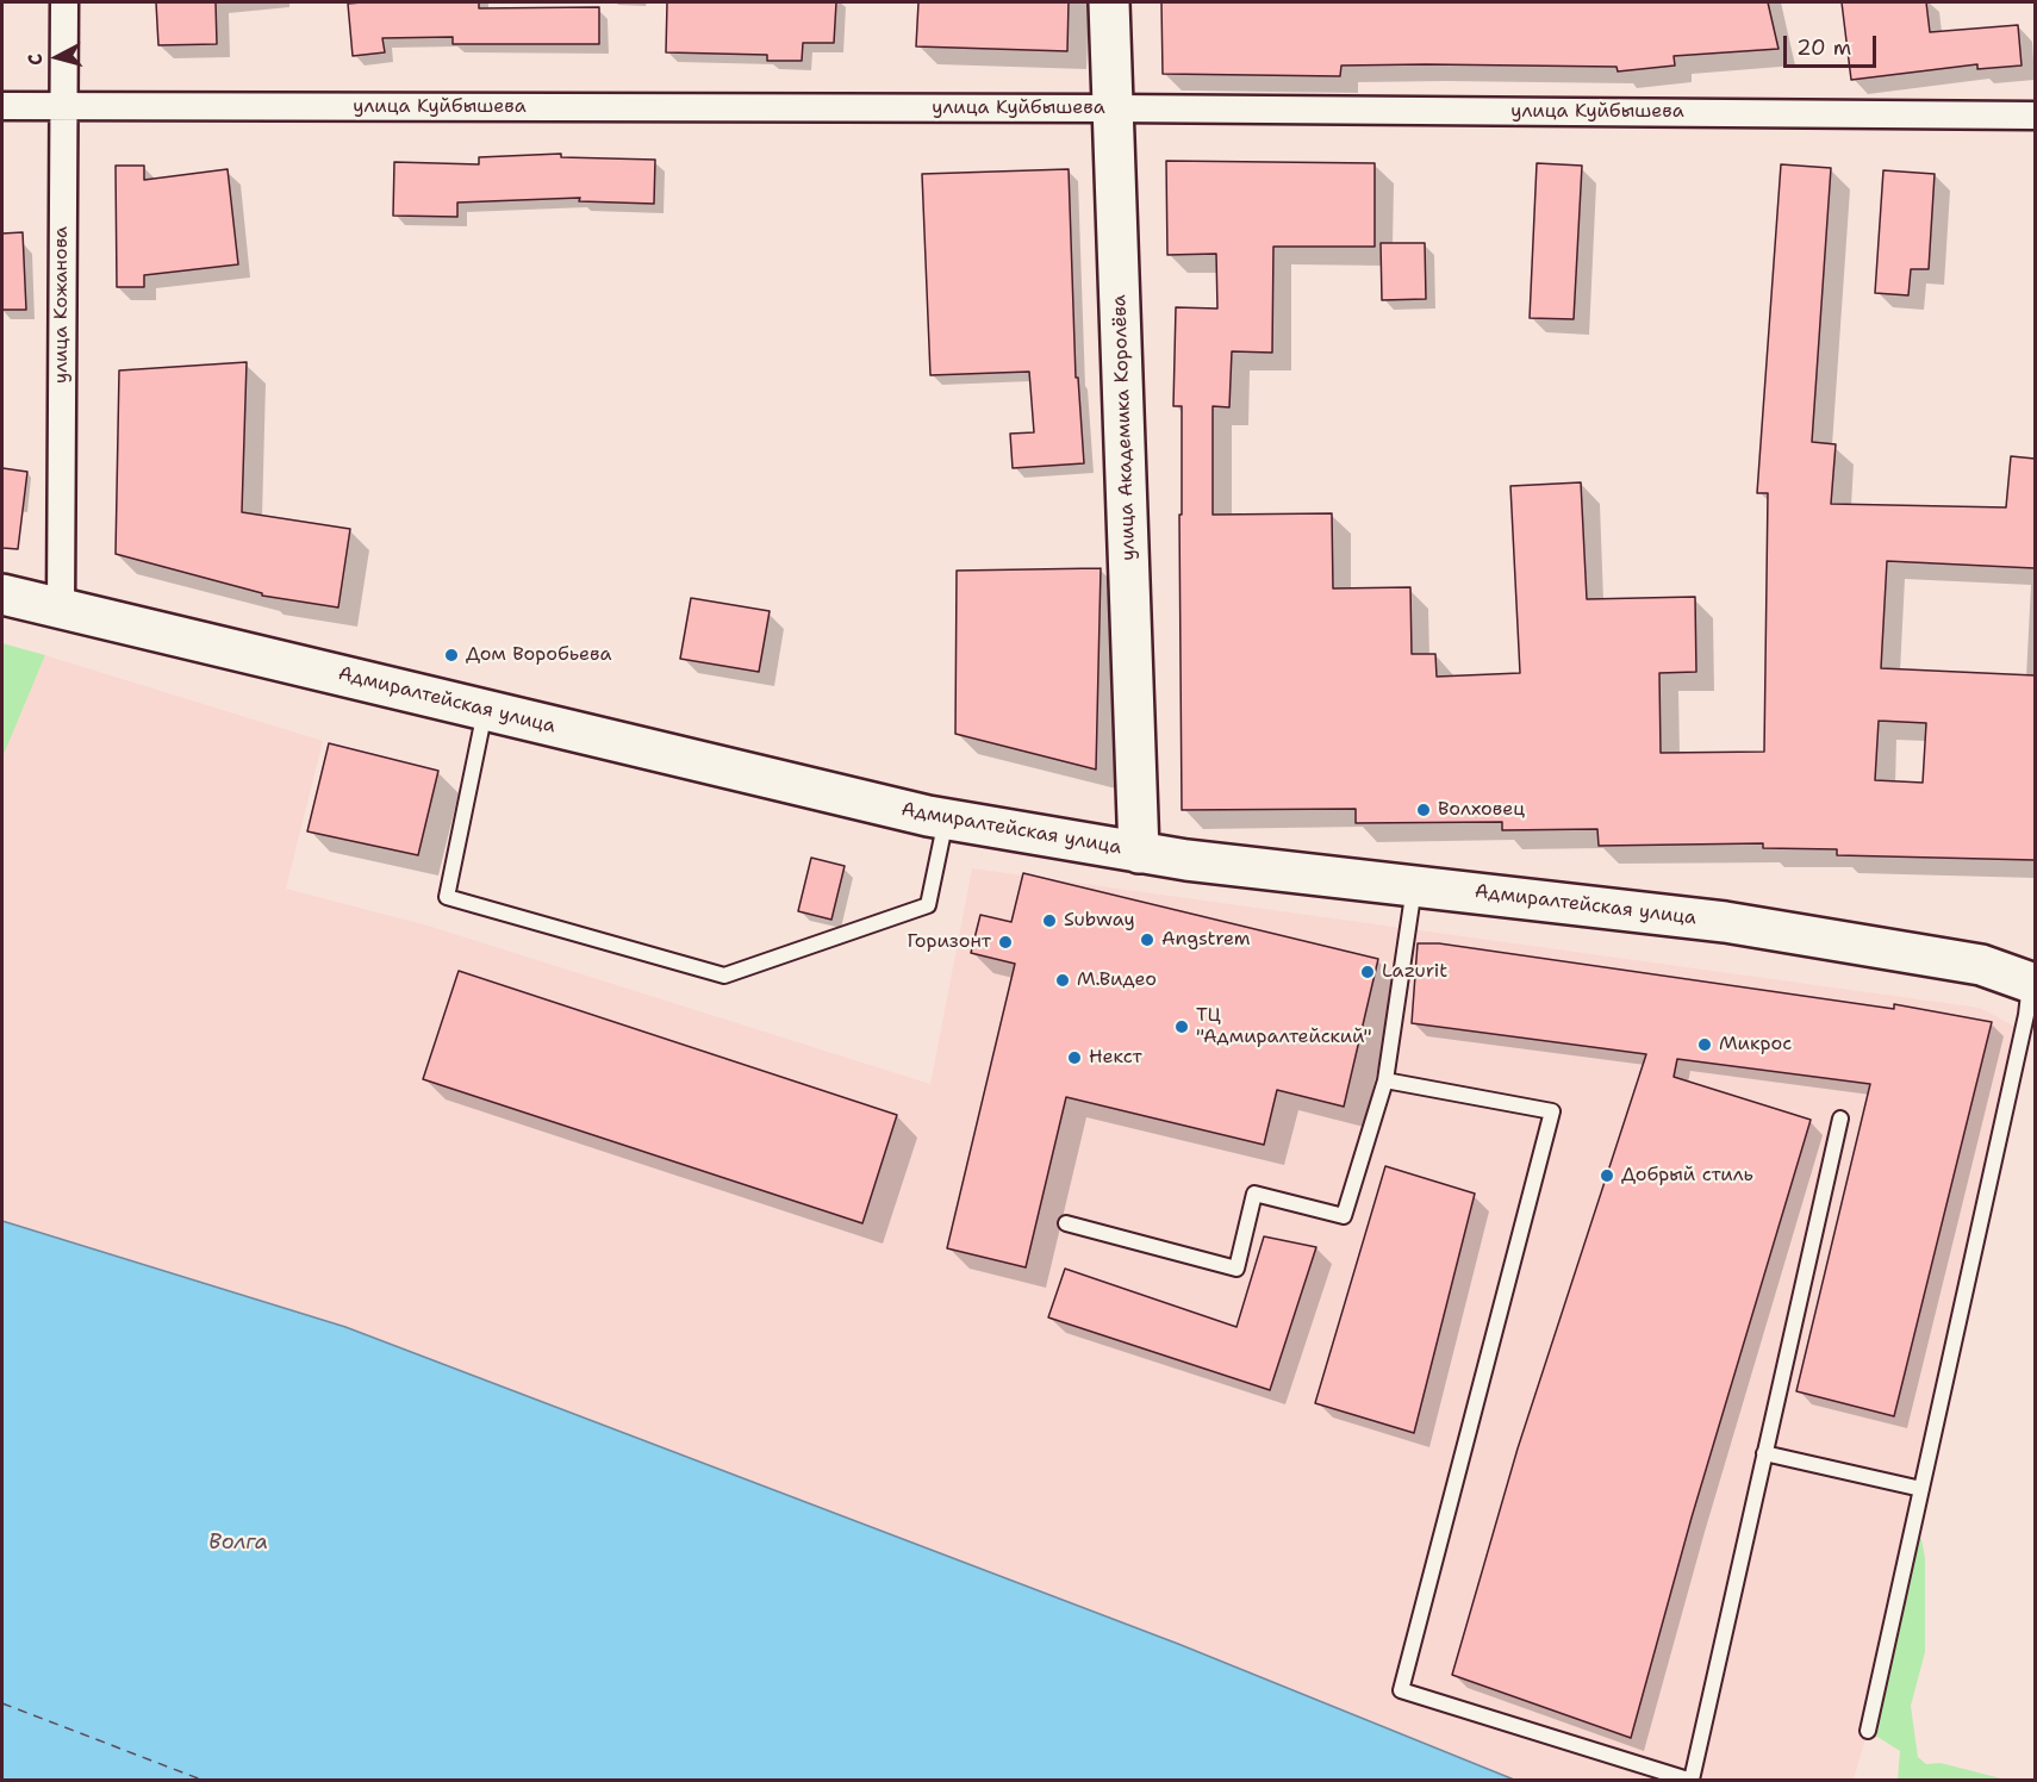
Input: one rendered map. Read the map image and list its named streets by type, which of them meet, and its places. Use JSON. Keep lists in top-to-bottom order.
{
  "streets": {
    "main road": ["улица Академика Королёва", "Адмиралтейская улица"],
    "street": ["улица Куйбышева", "улица Кожанова"]
  },
  "crossings": [
    ["улица Куйбышева", "улица Кожанова"],
    ["улица Куйбышева", "улица Академика Королёва"],
    ["улица Кожанова", "Адмиралтейская улица"],
    ["улица Академика Королёва", "Адмиралтейская улица"]
  ],
  "water": ["Волга"],
  "places": [
    "Дом Воробьева",
    "Волховец",
    "Subway",
    "Angstrem",
    "Горизонт",
    "Lazurit",
    "М.Видео",
    "ТЦ \"Адмиралтейский\"",
    "Микрос",
    "Некст",
    "Добрый стиль"
  ],
  "scale_bar": "20 m",
  "north": "left"
}
